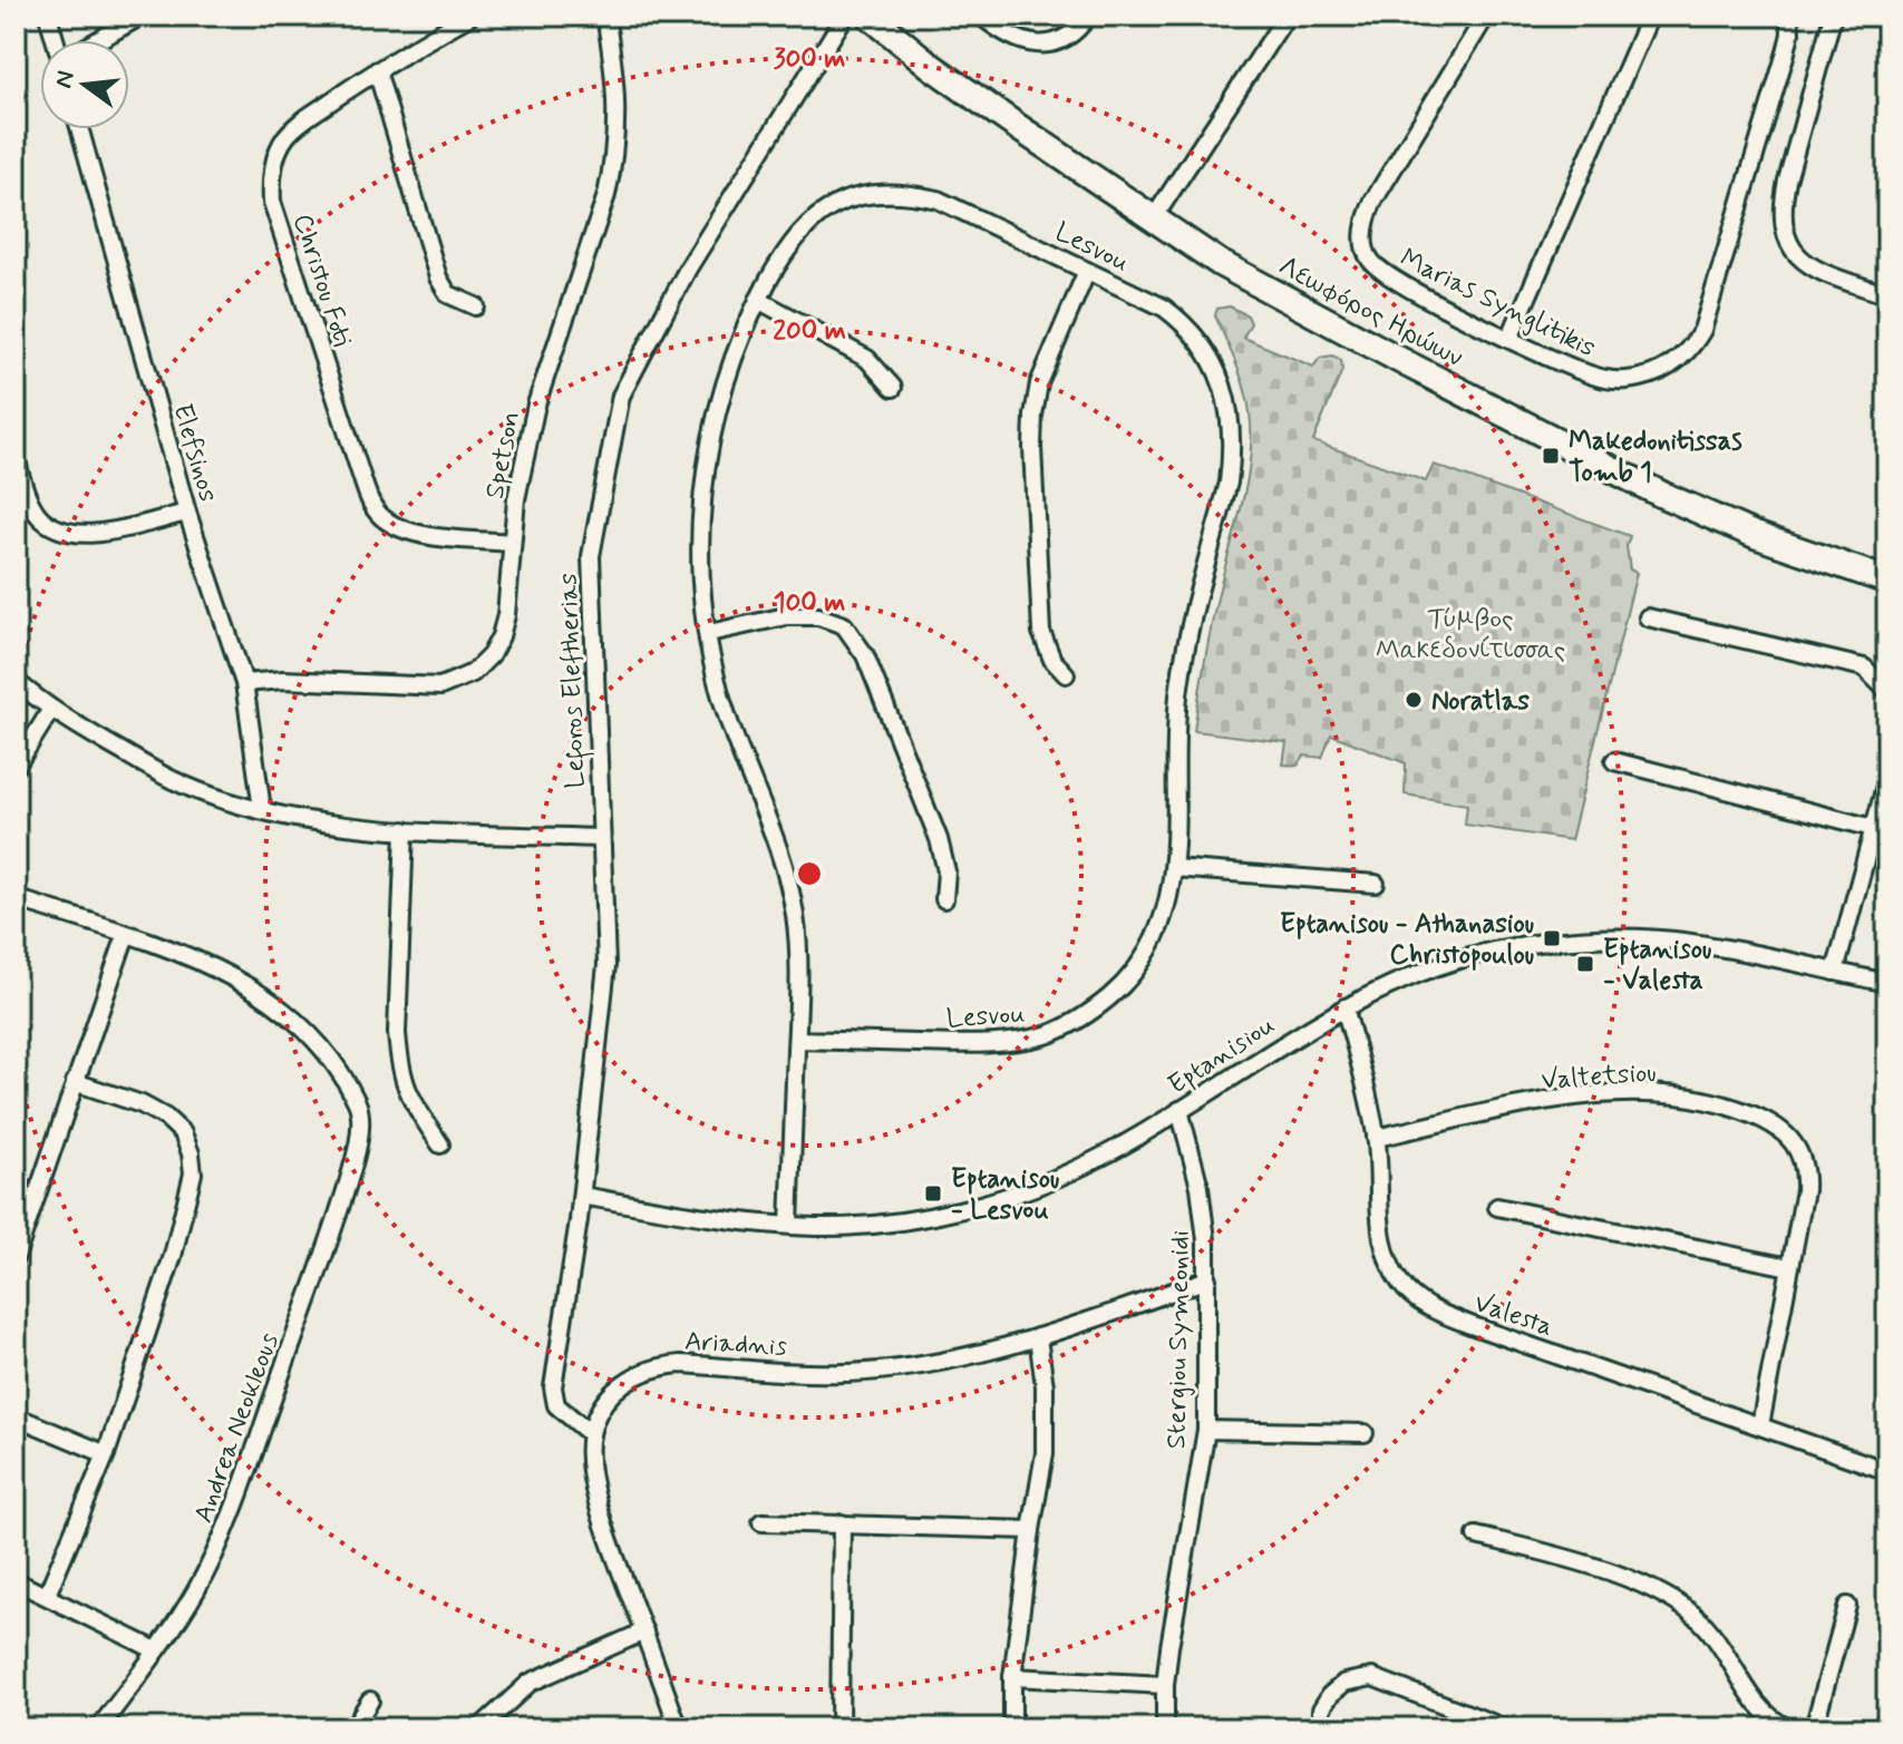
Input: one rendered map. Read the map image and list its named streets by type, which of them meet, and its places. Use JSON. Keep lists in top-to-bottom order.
{
  "streets": {
    "main road": ["Λεωφόρος Ηρώων"],
    "street": [
      "Lesvou",
      "Christou Foti",
      "Marias Synglitikis",
      "Elefsinos",
      "Spetson",
      "Leforos Eleftherias",
      "Eptanisiou",
      "Valtetsiou",
      "Valesta",
      "Stergiou Symeonidi",
      "Ariadnis",
      "Andrea Neokleous"
    ]
  },
  "crossings": [
    ["Lesvou", "Eptanisiou"],
    ["Christou Foti", "Spetson"],
    ["Elefsinos", "Spetson"],
    ["Leforos Eleftherias", "Eptanisiou"],
    ["Leforos Eleftherias", "Ariadnis"],
    ["Eptanisiou", "Valesta"],
    ["Eptanisiou", "Stergiou Symeonidi"],
    ["Valtetsiou", "Valesta"],
    ["Stergiou Symeonidi", "Ariadnis"]
  ],
  "parks": ["Τύμβος Μακεδονίτισσας"],
  "places": {
    "transit": [
      "Makedonitissas Tomb 1",
      "Eptanisou - Athanasiou Christopoulou",
      "Eptanisou - Valesta",
      "Eptanisou - Lesvou"
    ],
    "other": ["Noratlas"]
  },
  "north": "left",
  "rings": ["300 m", "200 m", "100 m"]
}
